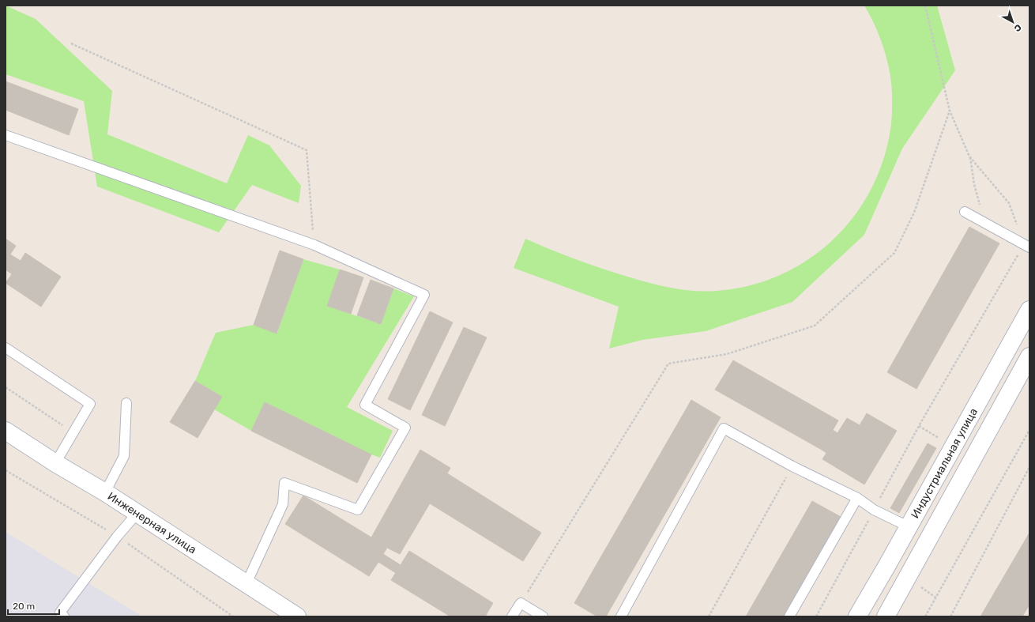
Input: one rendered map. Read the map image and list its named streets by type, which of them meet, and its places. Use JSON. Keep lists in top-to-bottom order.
{
  "streets": {
    "street": ["Индустриальная улица", "Инженерная улица"]
  },
  "scale_bar": "20 m",
  "north": "bottom right"
}
